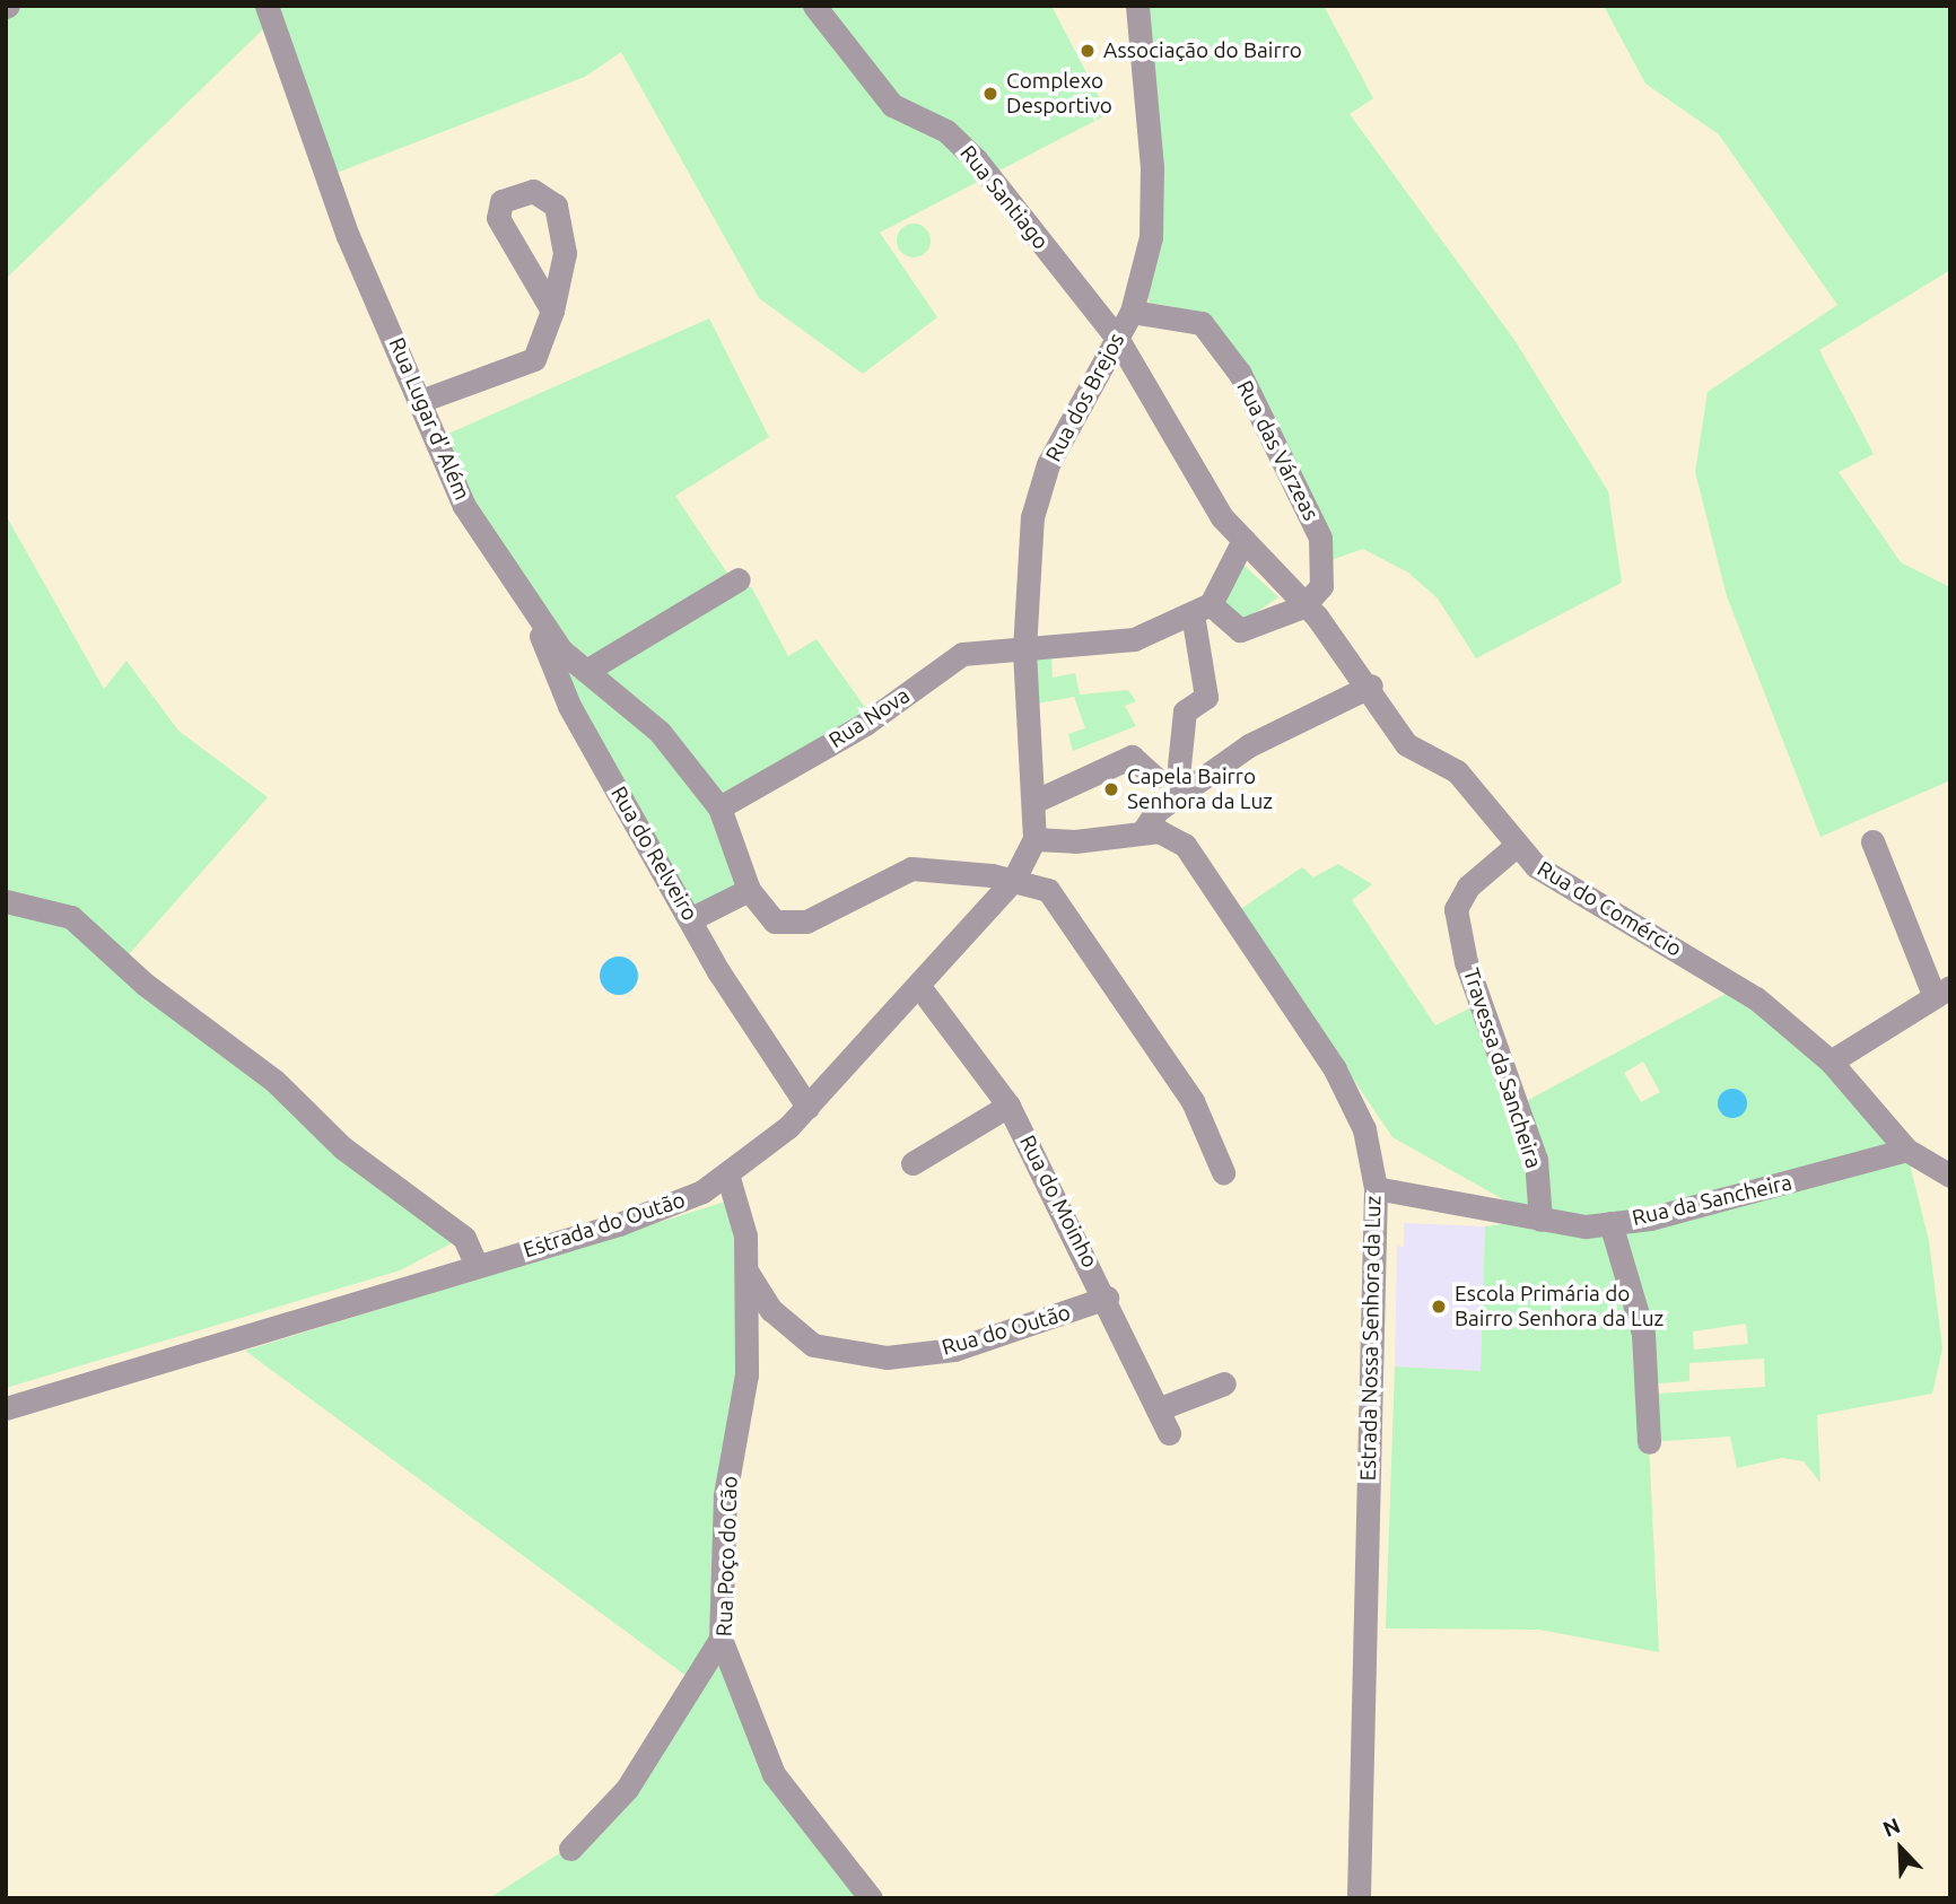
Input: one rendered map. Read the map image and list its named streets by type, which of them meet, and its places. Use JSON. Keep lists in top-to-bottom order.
{
  "streets": {
    "street": [
      "Rua Santiago",
      "Rua dos Brejos",
      "Rua Lugar d' Além",
      "Rua das Várzeas",
      "Rua Nova",
      "Rua do Relveiro",
      "Rua do Comércio",
      "Travessa da Sancheira",
      "Rua da Sancheira",
      "Rua do Moinho",
      "Estrada do Outão",
      "Rua do Outão",
      "Estrada Nossa Senhora da Luz",
      "Rua Poço do Cão"
    ]
  },
  "crossings": [
    ["Rua Santiago", "Rua dos Brejos"],
    ["Rua Santiago", "Rua do Comércio"],
    ["Rua dos Brejos", "Rua das Várzeas"],
    ["Rua dos Brejos", "Rua Nova"],
    ["Rua dos Brejos", "Rua do Comércio"],
    ["Rua dos Brejos", "Estrada do Outão"],
    ["Rua Lugar d' Além", "Rua Nova"],
    ["Rua Lugar d' Além", "Rua do Relveiro"],
    ["Rua Lugar d' Além", "Estrada do Outão"],
    ["Rua das Várzeas", "Rua do Comércio"],
    ["Rua do Relveiro", "Estrada do Outão"],
    ["Rua do Comércio", "Travessa da Sancheira"],
    ["Rua do Comércio", "Rua da Sancheira"],
    ["Travessa da Sancheira", "Rua da Sancheira"],
    ["Rua da Sancheira", "Estrada Nossa Senhora da Luz"],
    ["Rua do Moinho", "Estrada do Outão"],
    ["Rua do Moinho", "Rua do Outão"],
    ["Estrada do Outão", "Rua Poço do Cão"],
    ["Rua do Outão", "Rua Poço do Cão"]
  ],
  "places": [
    "Associação do Bairro",
    "Complexo Desportivo",
    "Capela Bairro Senhora da Luz",
    "Escola Primária do Bairro Senhora da Luz"
  ],
  "north": "top left"
}
